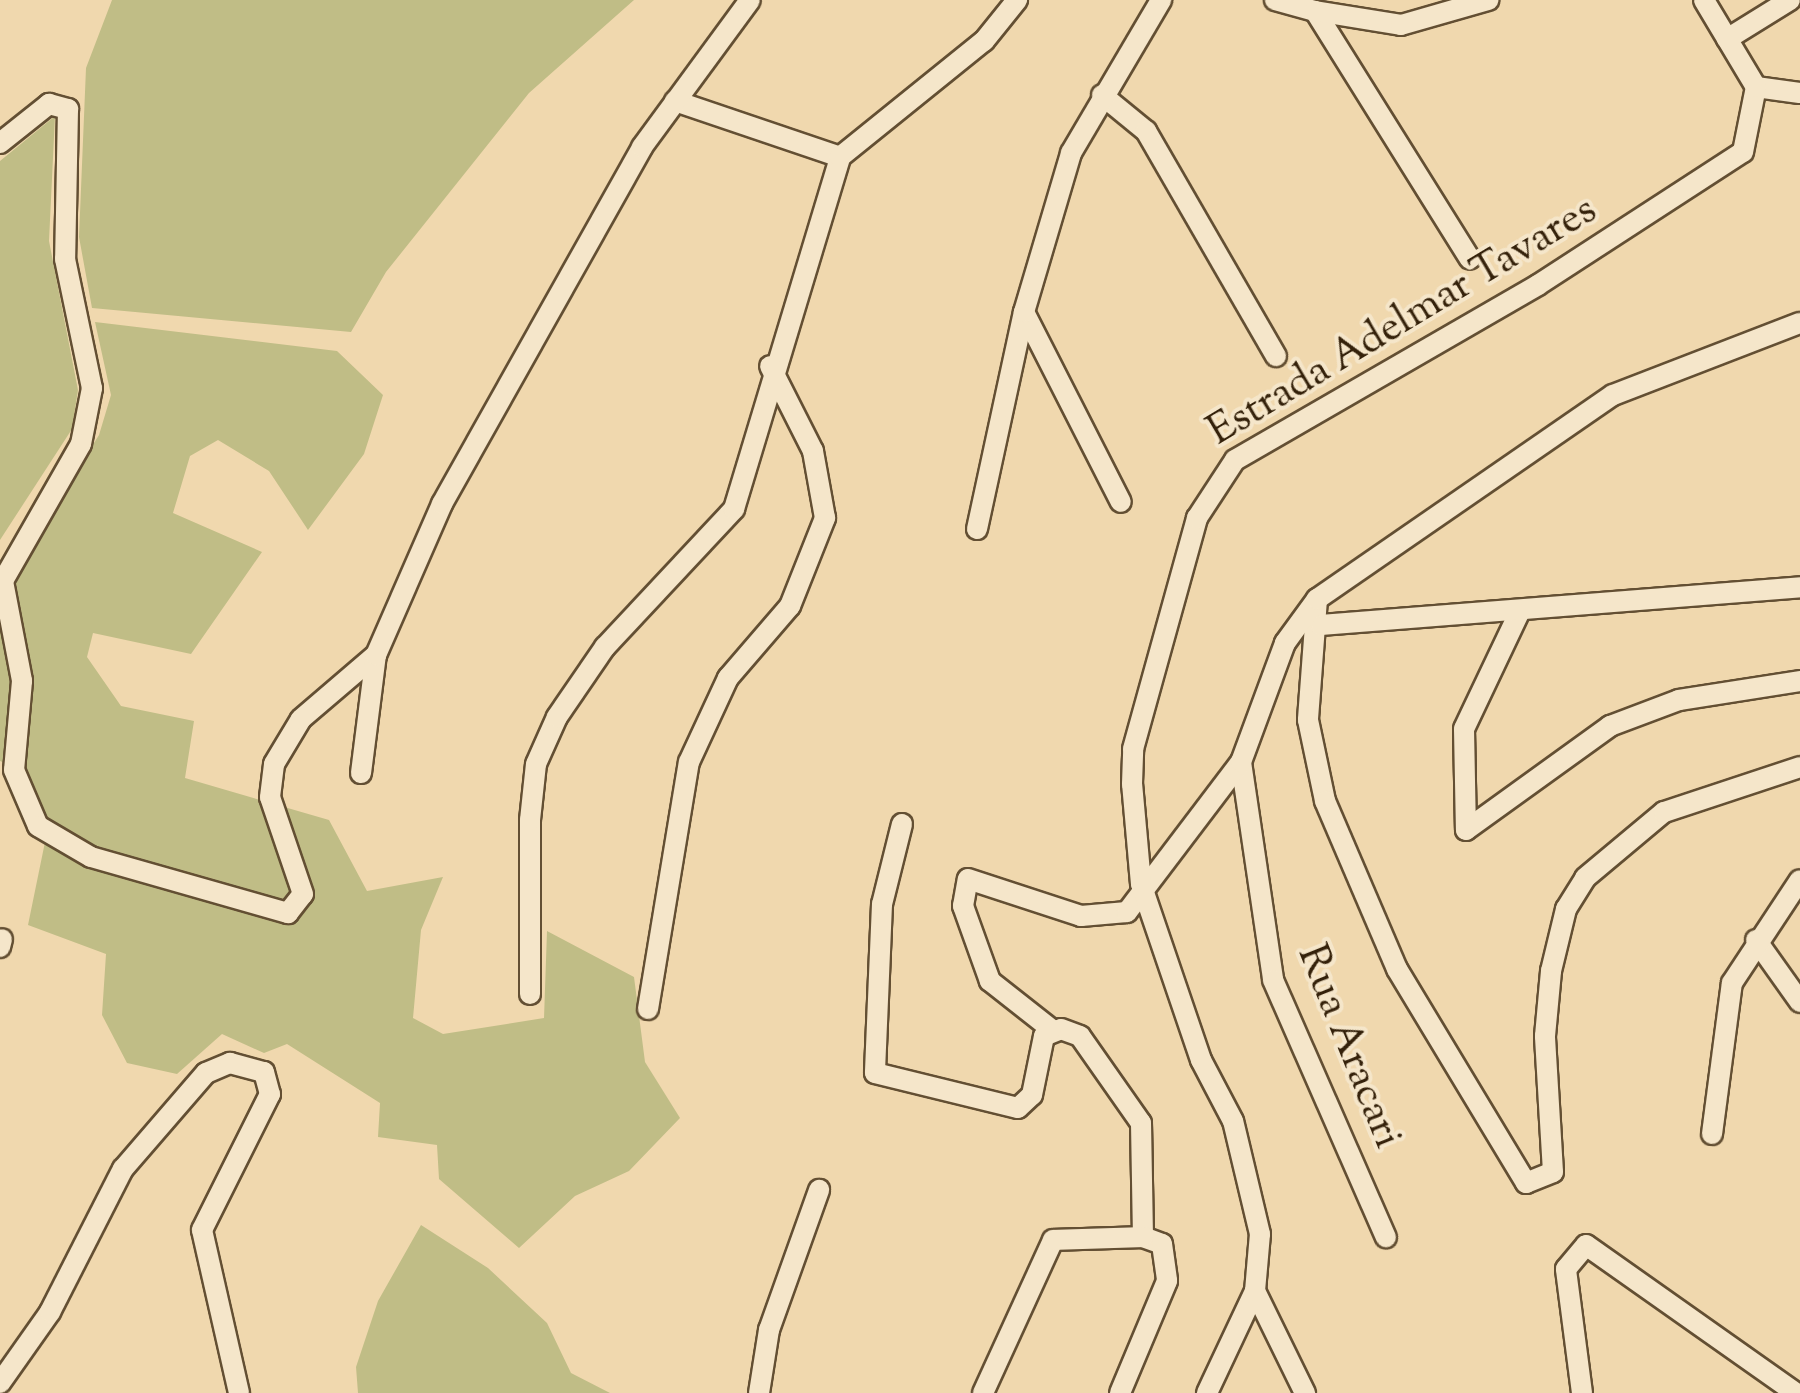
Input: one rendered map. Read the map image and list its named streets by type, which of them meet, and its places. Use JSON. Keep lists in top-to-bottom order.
{
  "streets": {
    "street": ["Estrada Adelmar Tavares", "Rua Aracari"]
  }
}
